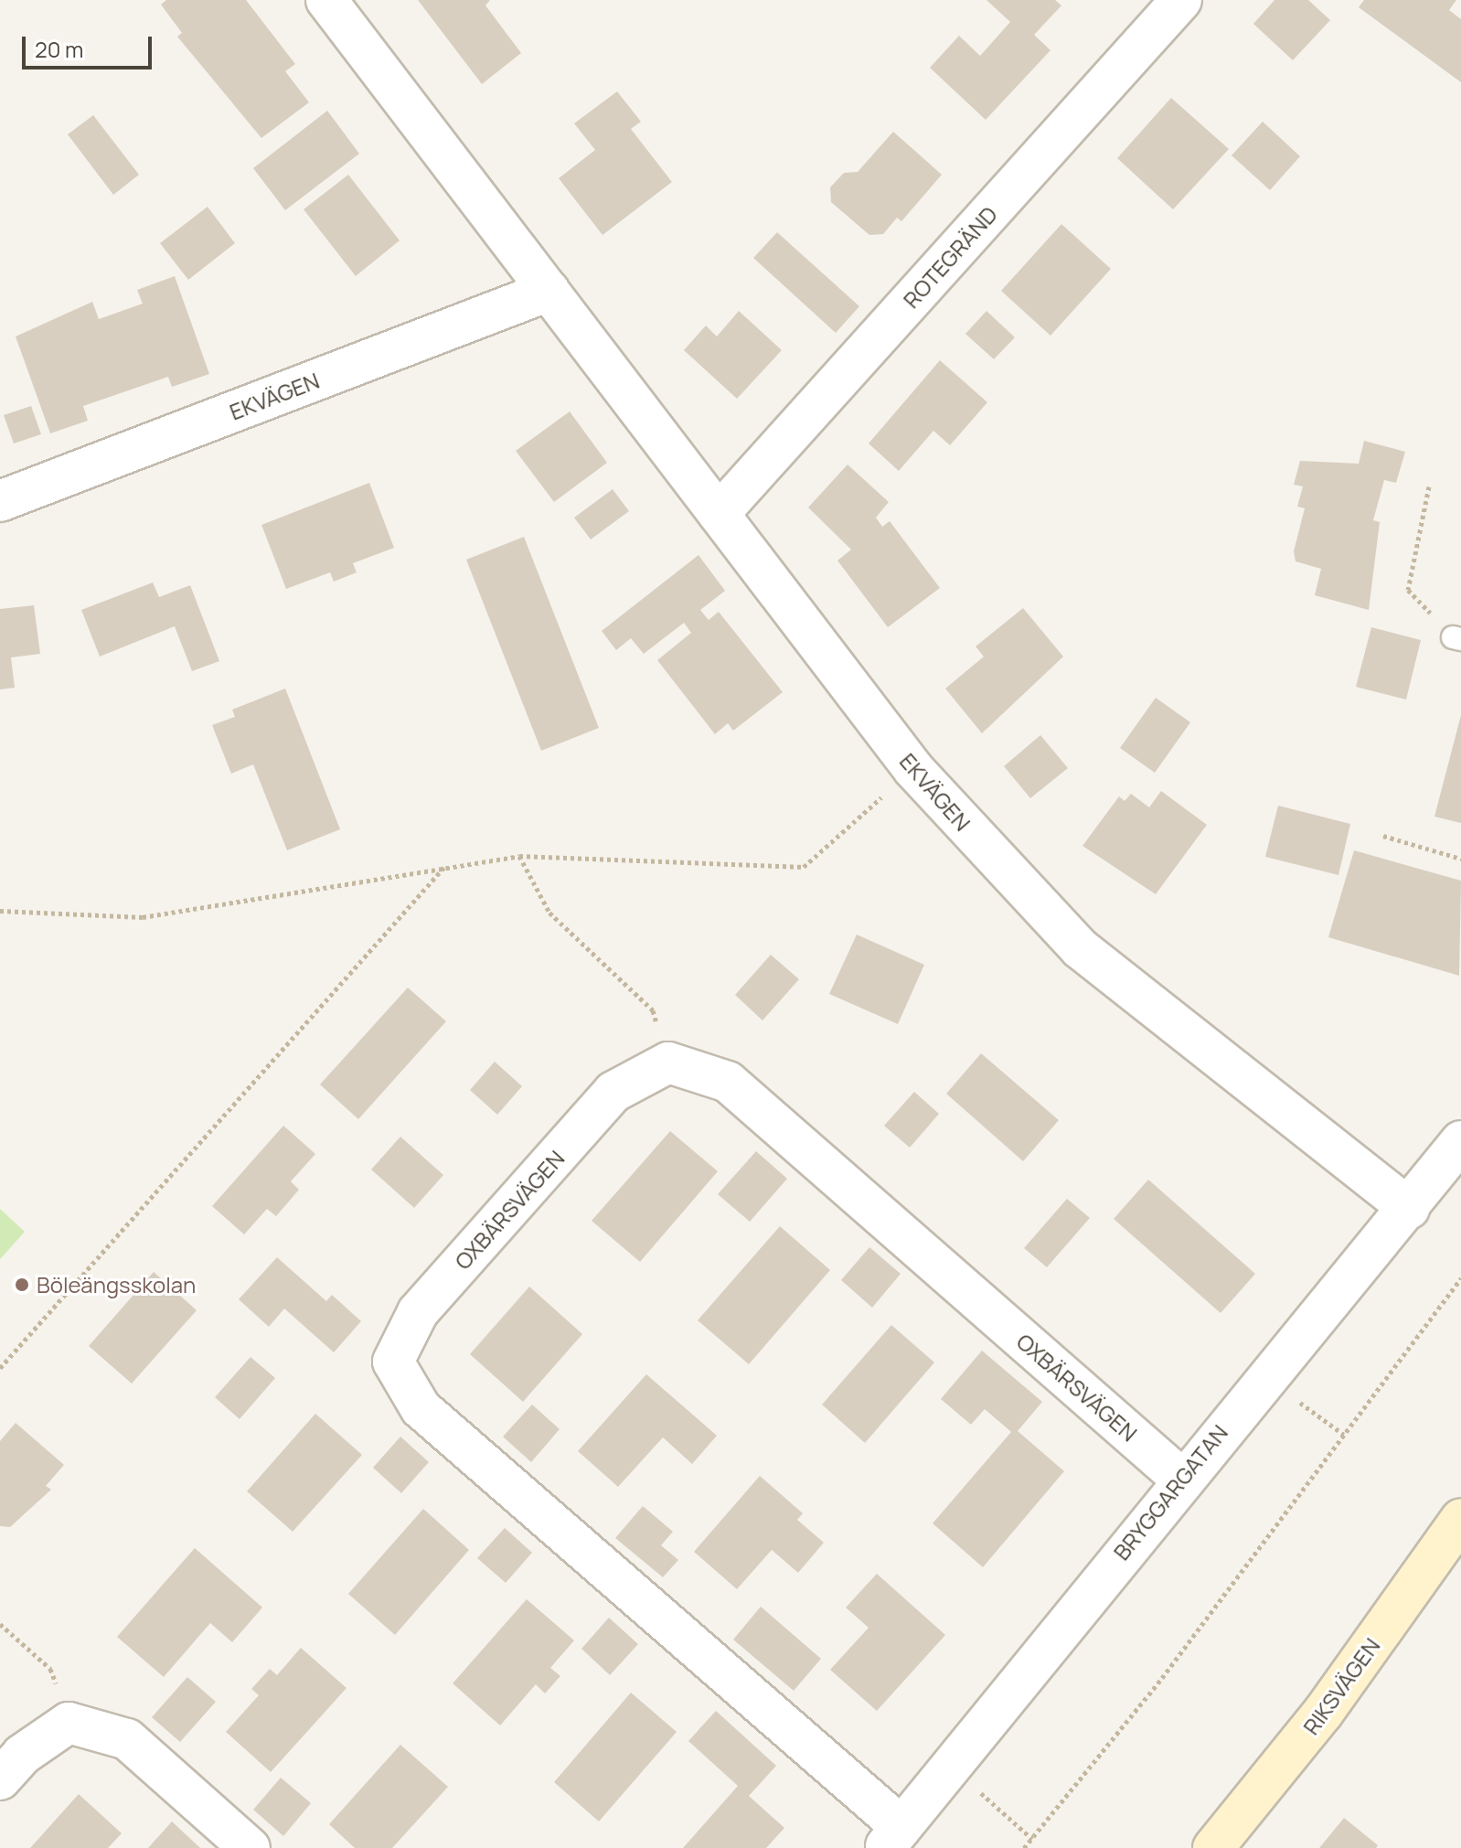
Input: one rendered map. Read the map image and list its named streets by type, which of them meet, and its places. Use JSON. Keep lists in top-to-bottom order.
{
  "streets": {
    "street": [
      "ROTEGRÄND",
      "EKVÄGEN",
      "OXBÄRSVÄGEN",
      "BRYGGARGATAN",
      "RIKSVÄGEN"
    ]
  },
  "crossings": [
    ["ROTEGRÄND", "EKVÄGEN"],
    ["EKVÄGEN", "BRYGGARGATAN"],
    ["OXBÄRSVÄGEN", "BRYGGARGATAN"]
  ],
  "places": ["Böleängsskolan"],
  "scale_bar": "20 m"
}
